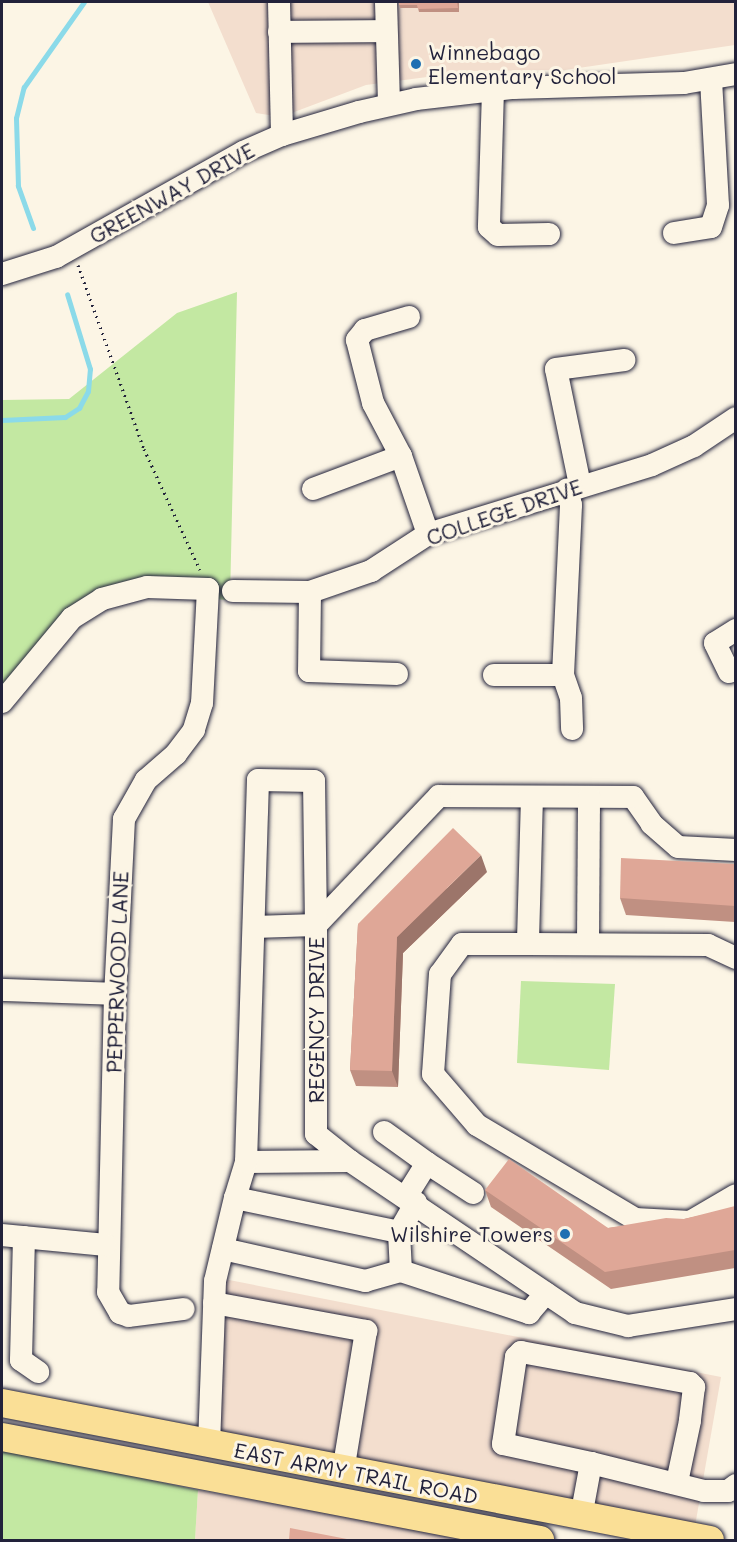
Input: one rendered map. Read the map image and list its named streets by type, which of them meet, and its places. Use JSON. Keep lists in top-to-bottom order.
{
  "streets": {
    "main road": ["EAST ARMY TRAIL ROAD"],
    "street": [
      "GREENWAY DRIVE",
      "COLLEGE DRIVE",
      "PEPPERWOOD LANE",
      "REGENCY DRIVE"
    ]
  },
  "places": ["Winnebago Elementary School", "Wilshire Towers"]
}
